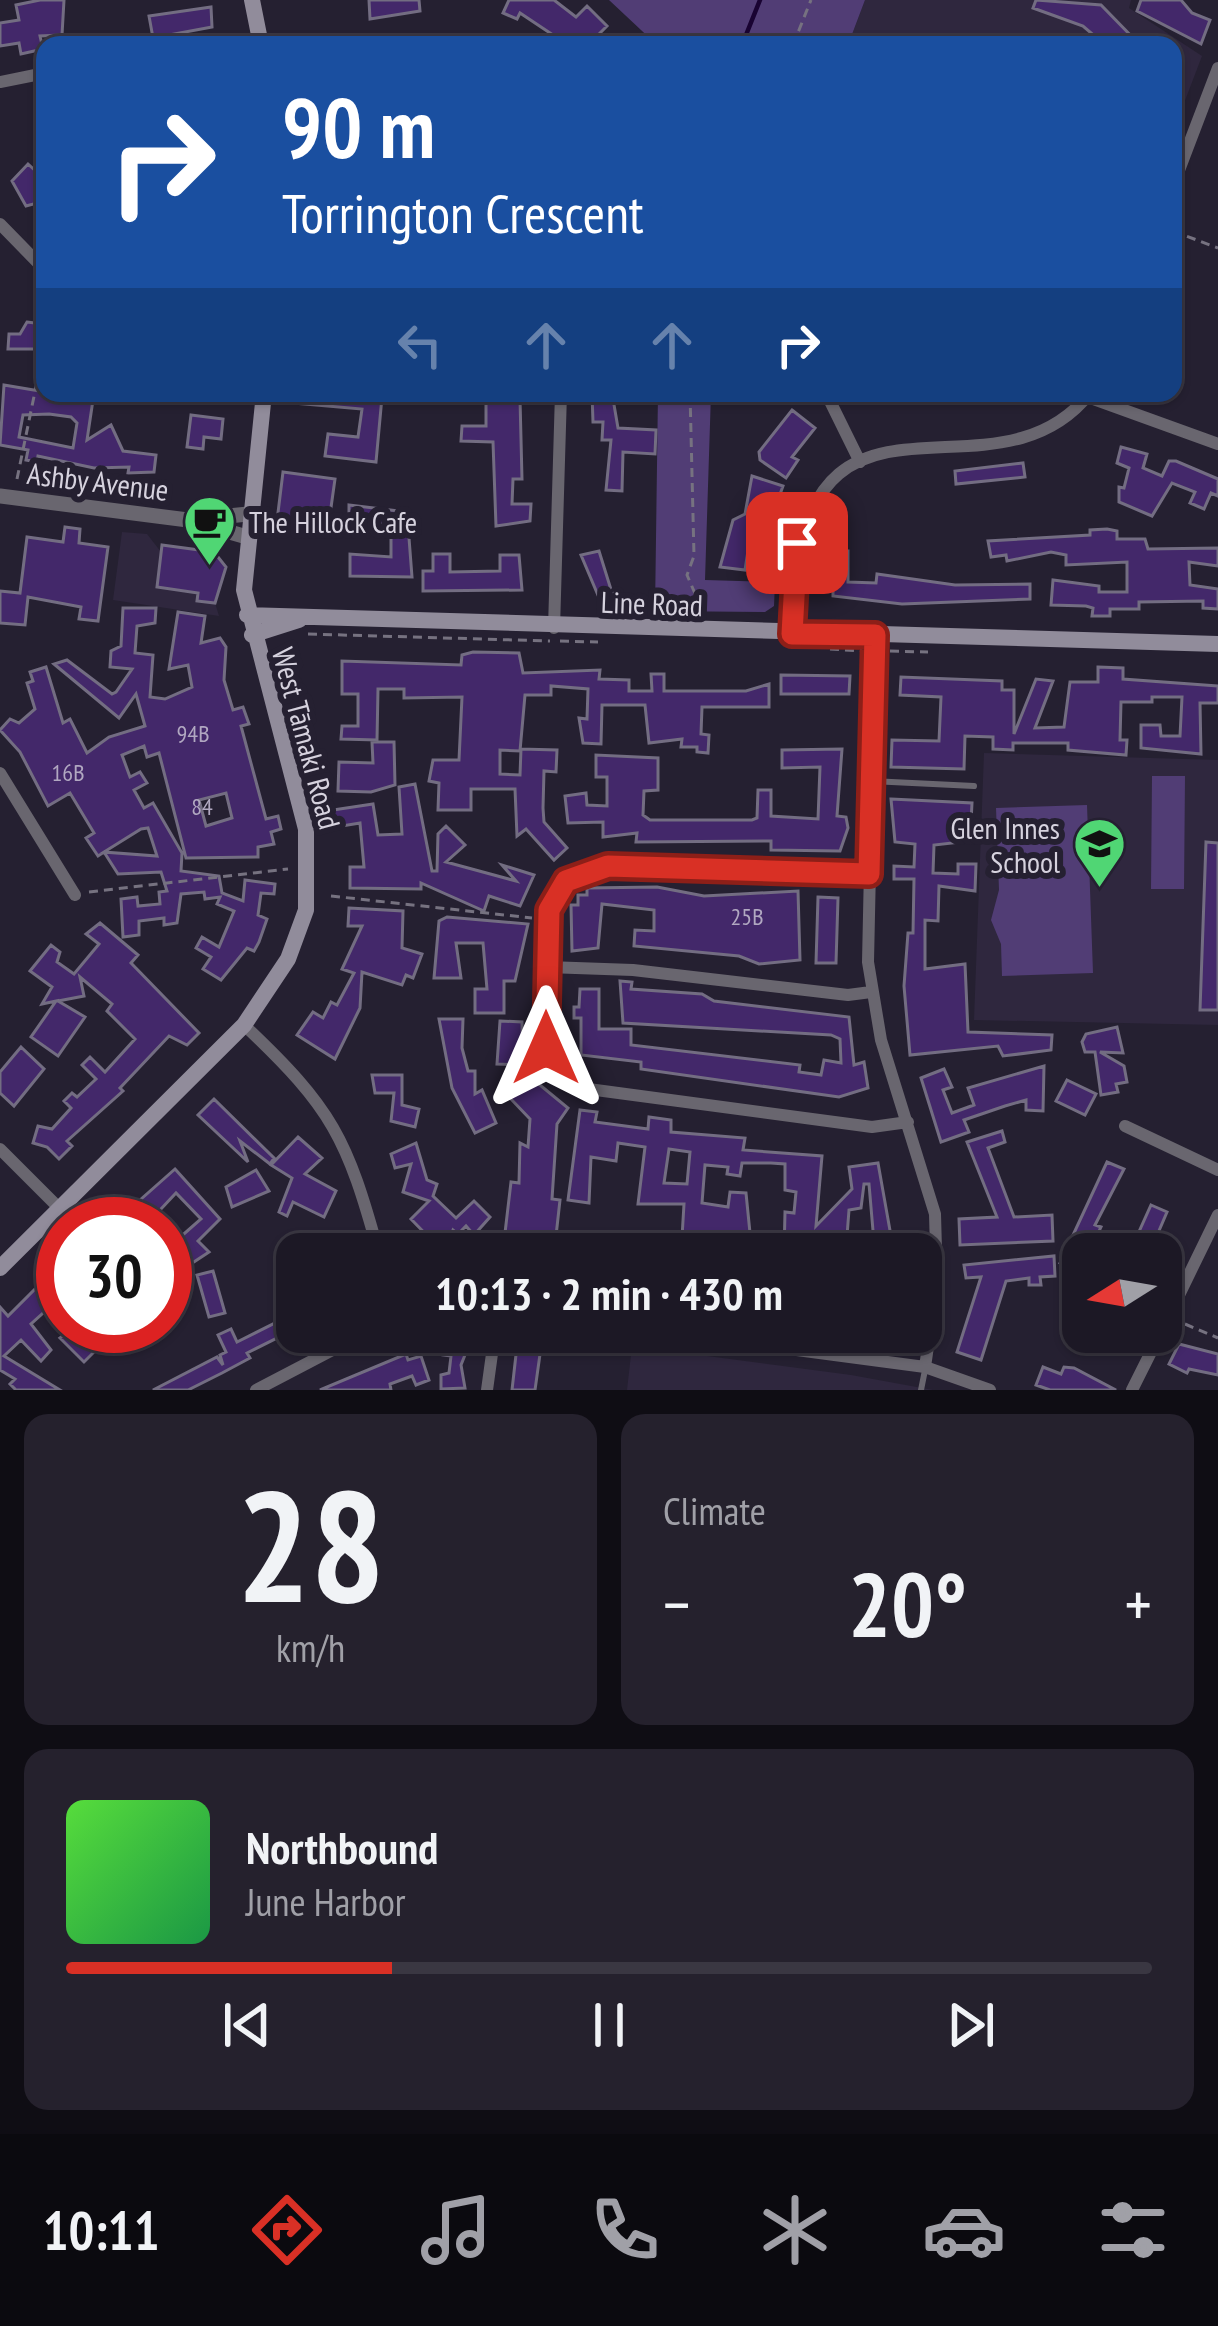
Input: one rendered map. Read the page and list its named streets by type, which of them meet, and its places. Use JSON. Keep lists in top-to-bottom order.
{
  "streets": {
    "main road": ["Line Road", "West Tāmaki Road"],
    "street": ["Ashby Avenue"]
  },
  "crossings": [
    ["Ashby Avenue", "West Tāmaki Road"],
    ["Line Road", "West Tāmaki Road"]
  ],
  "places": {
    "cafe": ["The Hillock Cafe"],
    "school or university": ["Glen Innes School"]
  },
  "house_numbers": [
    "94B",
    "16B",
    "84",
    "25B"
  ],
  "north": "left",
  "page": {
    "turn": ["90 m", "Torrington Crescent"],
    "limit": "30",
    "trip": "10:13 · 2 min · 430 m",
    "tile": [
      ["28", "km/h"],
      "Climate"
    ],
    "heat": ["−", "20°", "+"],
    "song": ["Northbound", "June Harbor"],
    "tabs": "10:11"
  }
}
